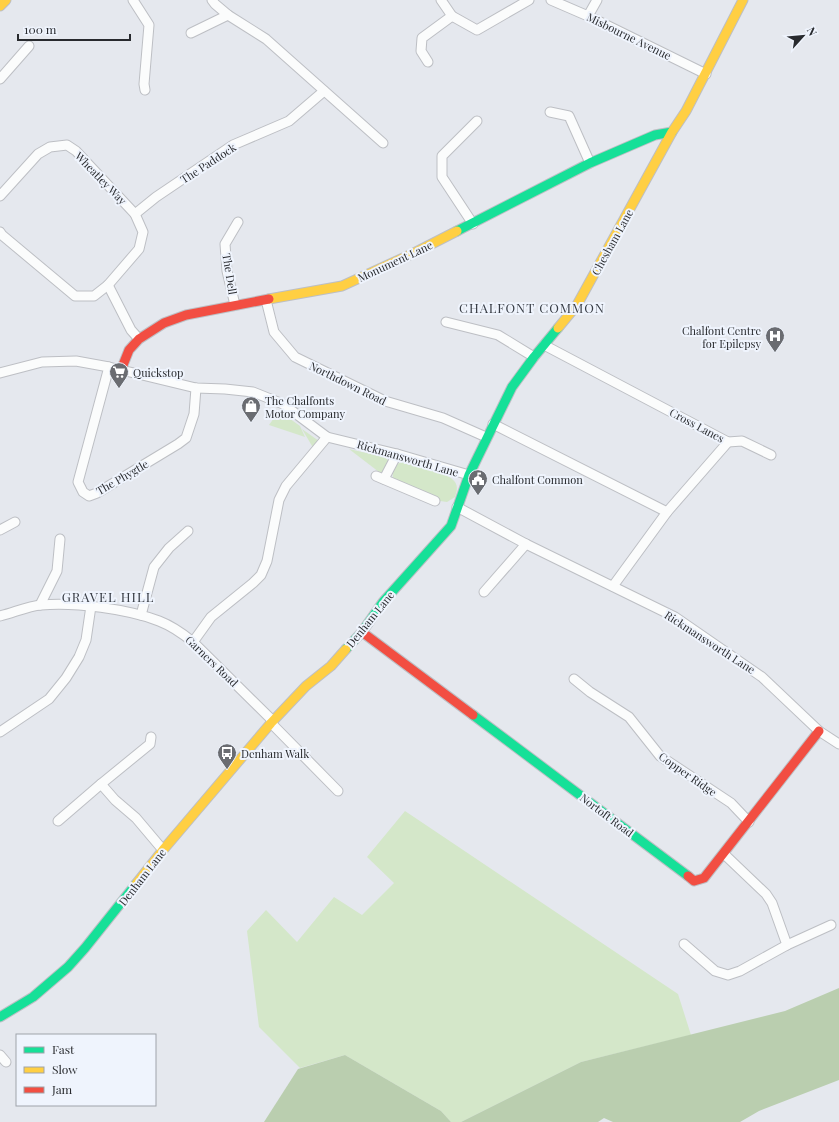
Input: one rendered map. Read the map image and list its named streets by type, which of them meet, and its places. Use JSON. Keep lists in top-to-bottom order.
{
  "streets": {
    "main road": [
      "Chesham Lane",
      "Monument Lane",
      "Rickmansworth Lane",
      "Denham Lane",
      "Nortoft Road"
    ],
    "street": [
      "Misbourne Avenue",
      "The Paddock",
      "Wheatley Way",
      "The Dell",
      "Northdown Road",
      "Cross Lanes",
      "The Phygtle",
      "Garners Road",
      "Copper Ridge"
    ]
  },
  "crossings": [
    ["Misbourne Avenue", "Chesham Lane"],
    ["The Paddock", "Wheatley Way"],
    ["Chesham Lane", "Monument Lane"],
    ["Chesham Lane", "Northdown Road"],
    ["Chesham Lane", "Cross Lanes"],
    ["Chesham Lane", "Rickmansworth Lane"],
    ["Monument Lane", "The Dell"],
    ["Monument Lane", "Northdown Road"],
    ["Monument Lane", "Rickmansworth Lane"],
    ["Cross Lanes", "Rickmansworth Lane"],
    ["Rickmansworth Lane", "The Phygtle"],
    ["Rickmansworth Lane", "Denham Lane"],
    ["Rickmansworth Lane", "Nortoft Road"],
    ["Denham Lane", "Garners Road"],
    ["Denham Lane", "Nortoft Road"],
    ["Copper Ridge", "Nortoft Road"]
  ],
  "districts": ["CHALFONT COMMON", "GRAVEL HILL"],
  "places": {
    "hospital": ["Chalfont Centre for Epilepsy"],
    "supermarket": ["Quickstop"],
    "shop": ["The Chalfonts Motor Company"],
    "public building": ["Chalfont Common"],
    "bus stop": ["Denham Walk"]
  },
  "legend": ["Fast", "Slow", "Jam"],
  "scale_bar": "100 m",
  "north": "top right"
}
